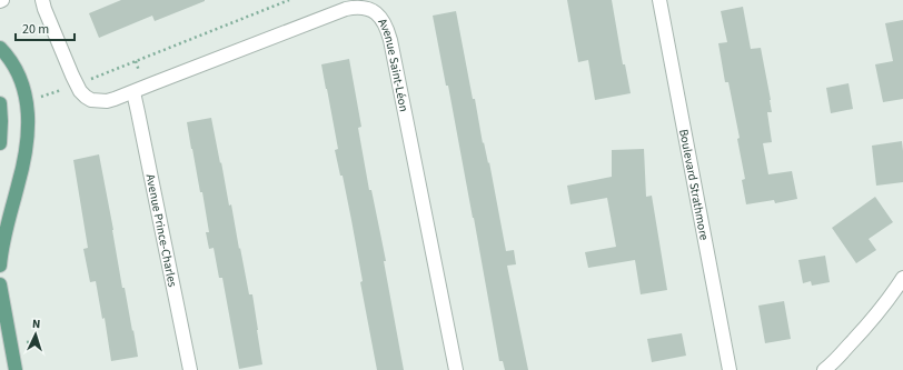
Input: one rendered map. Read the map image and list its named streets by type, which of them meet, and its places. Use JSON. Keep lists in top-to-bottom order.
{
  "streets": {
    "street": ["Avenue Saint-Léon", "Boulevard Strathmore", "Avenue Prince-Charles"]
  },
  "crossings": [
    ["Avenue Saint-Léon", "Avenue Prince-Charles"]
  ],
  "scale_bar": "20 m",
  "north": "top"
}
